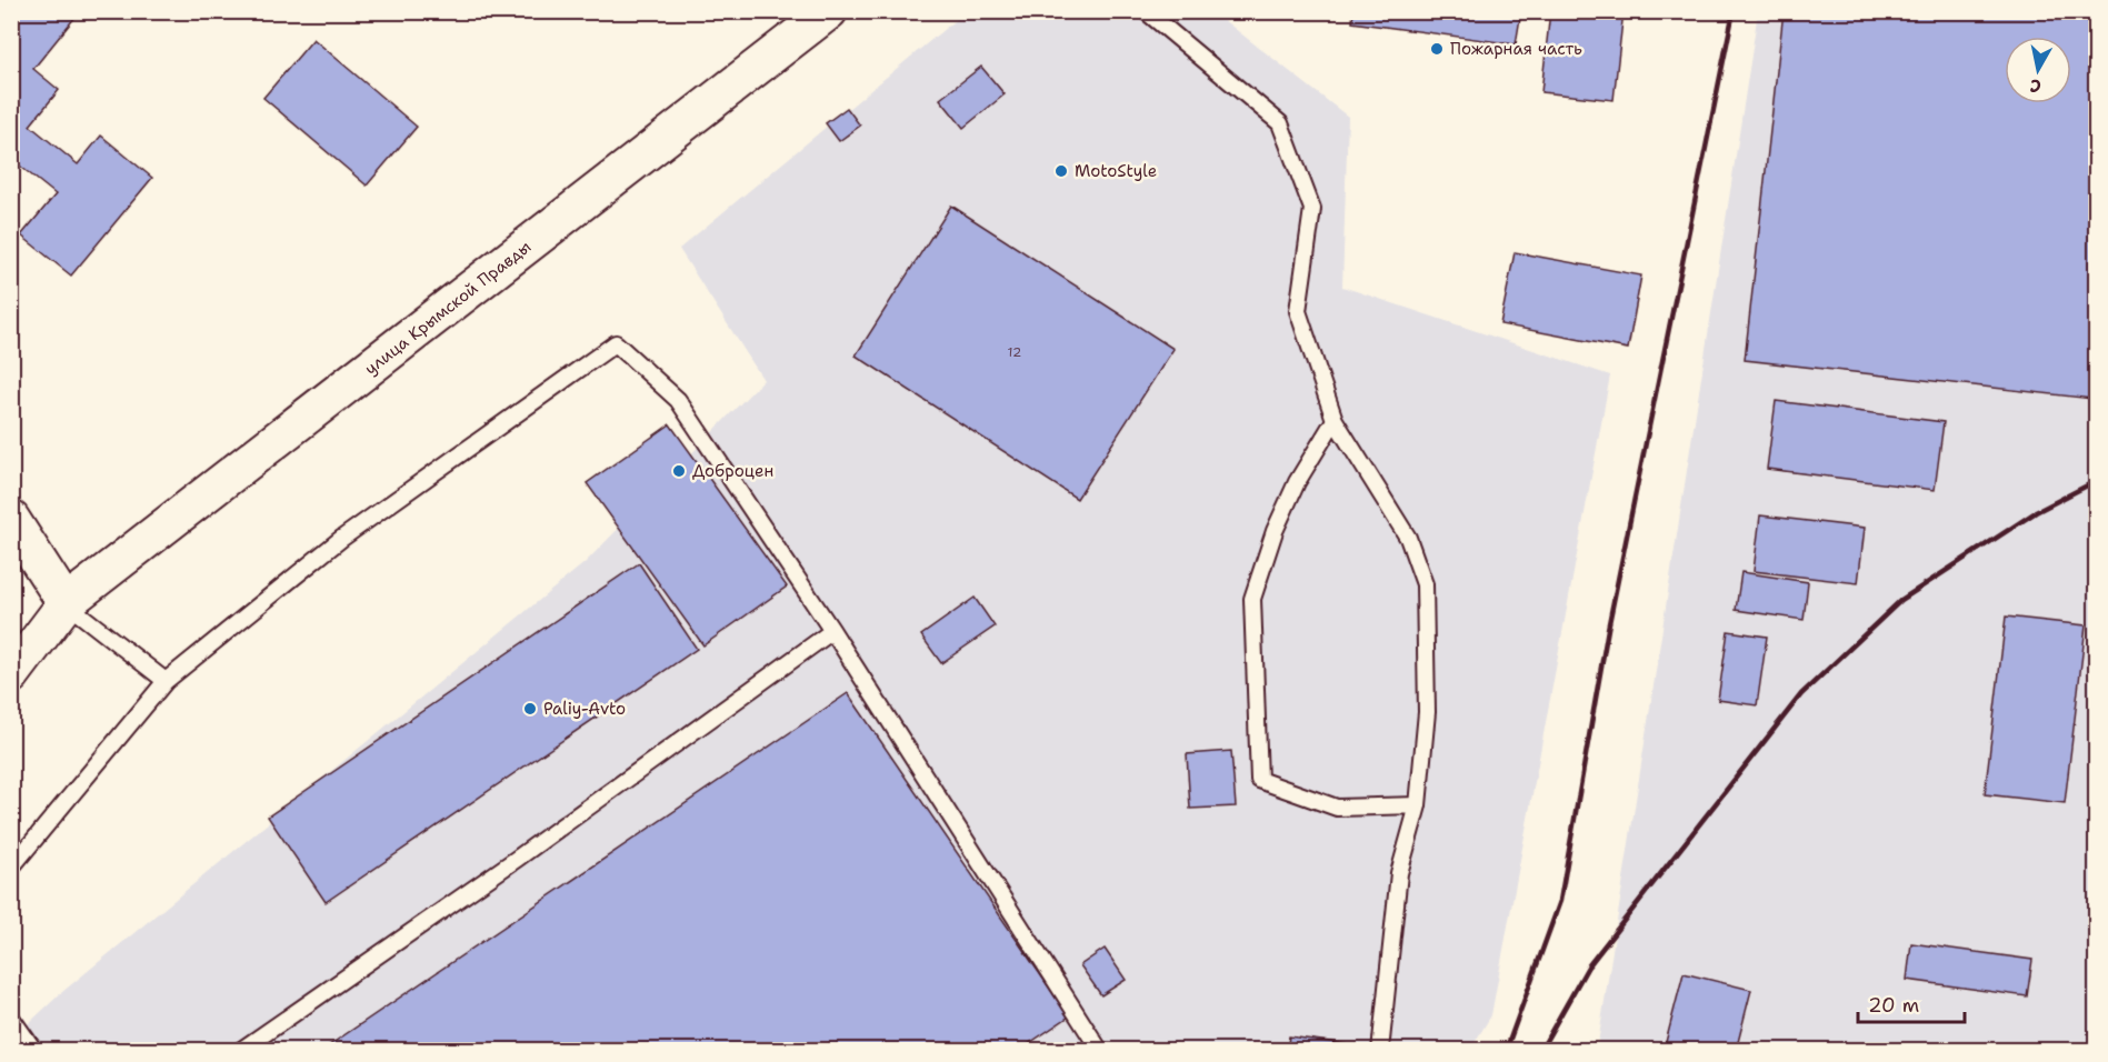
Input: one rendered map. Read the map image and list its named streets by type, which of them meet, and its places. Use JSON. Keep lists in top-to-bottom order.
{
  "streets": {
    "street": ["улица Крымской Правды"]
  },
  "places": [
    "Пожарная часть",
    "MotoStyle",
    "Доброцен",
    "Paliy-Avto"
  ],
  "house_numbers": ["12"],
  "scale_bar": "20 m",
  "north": "bottom"
}
